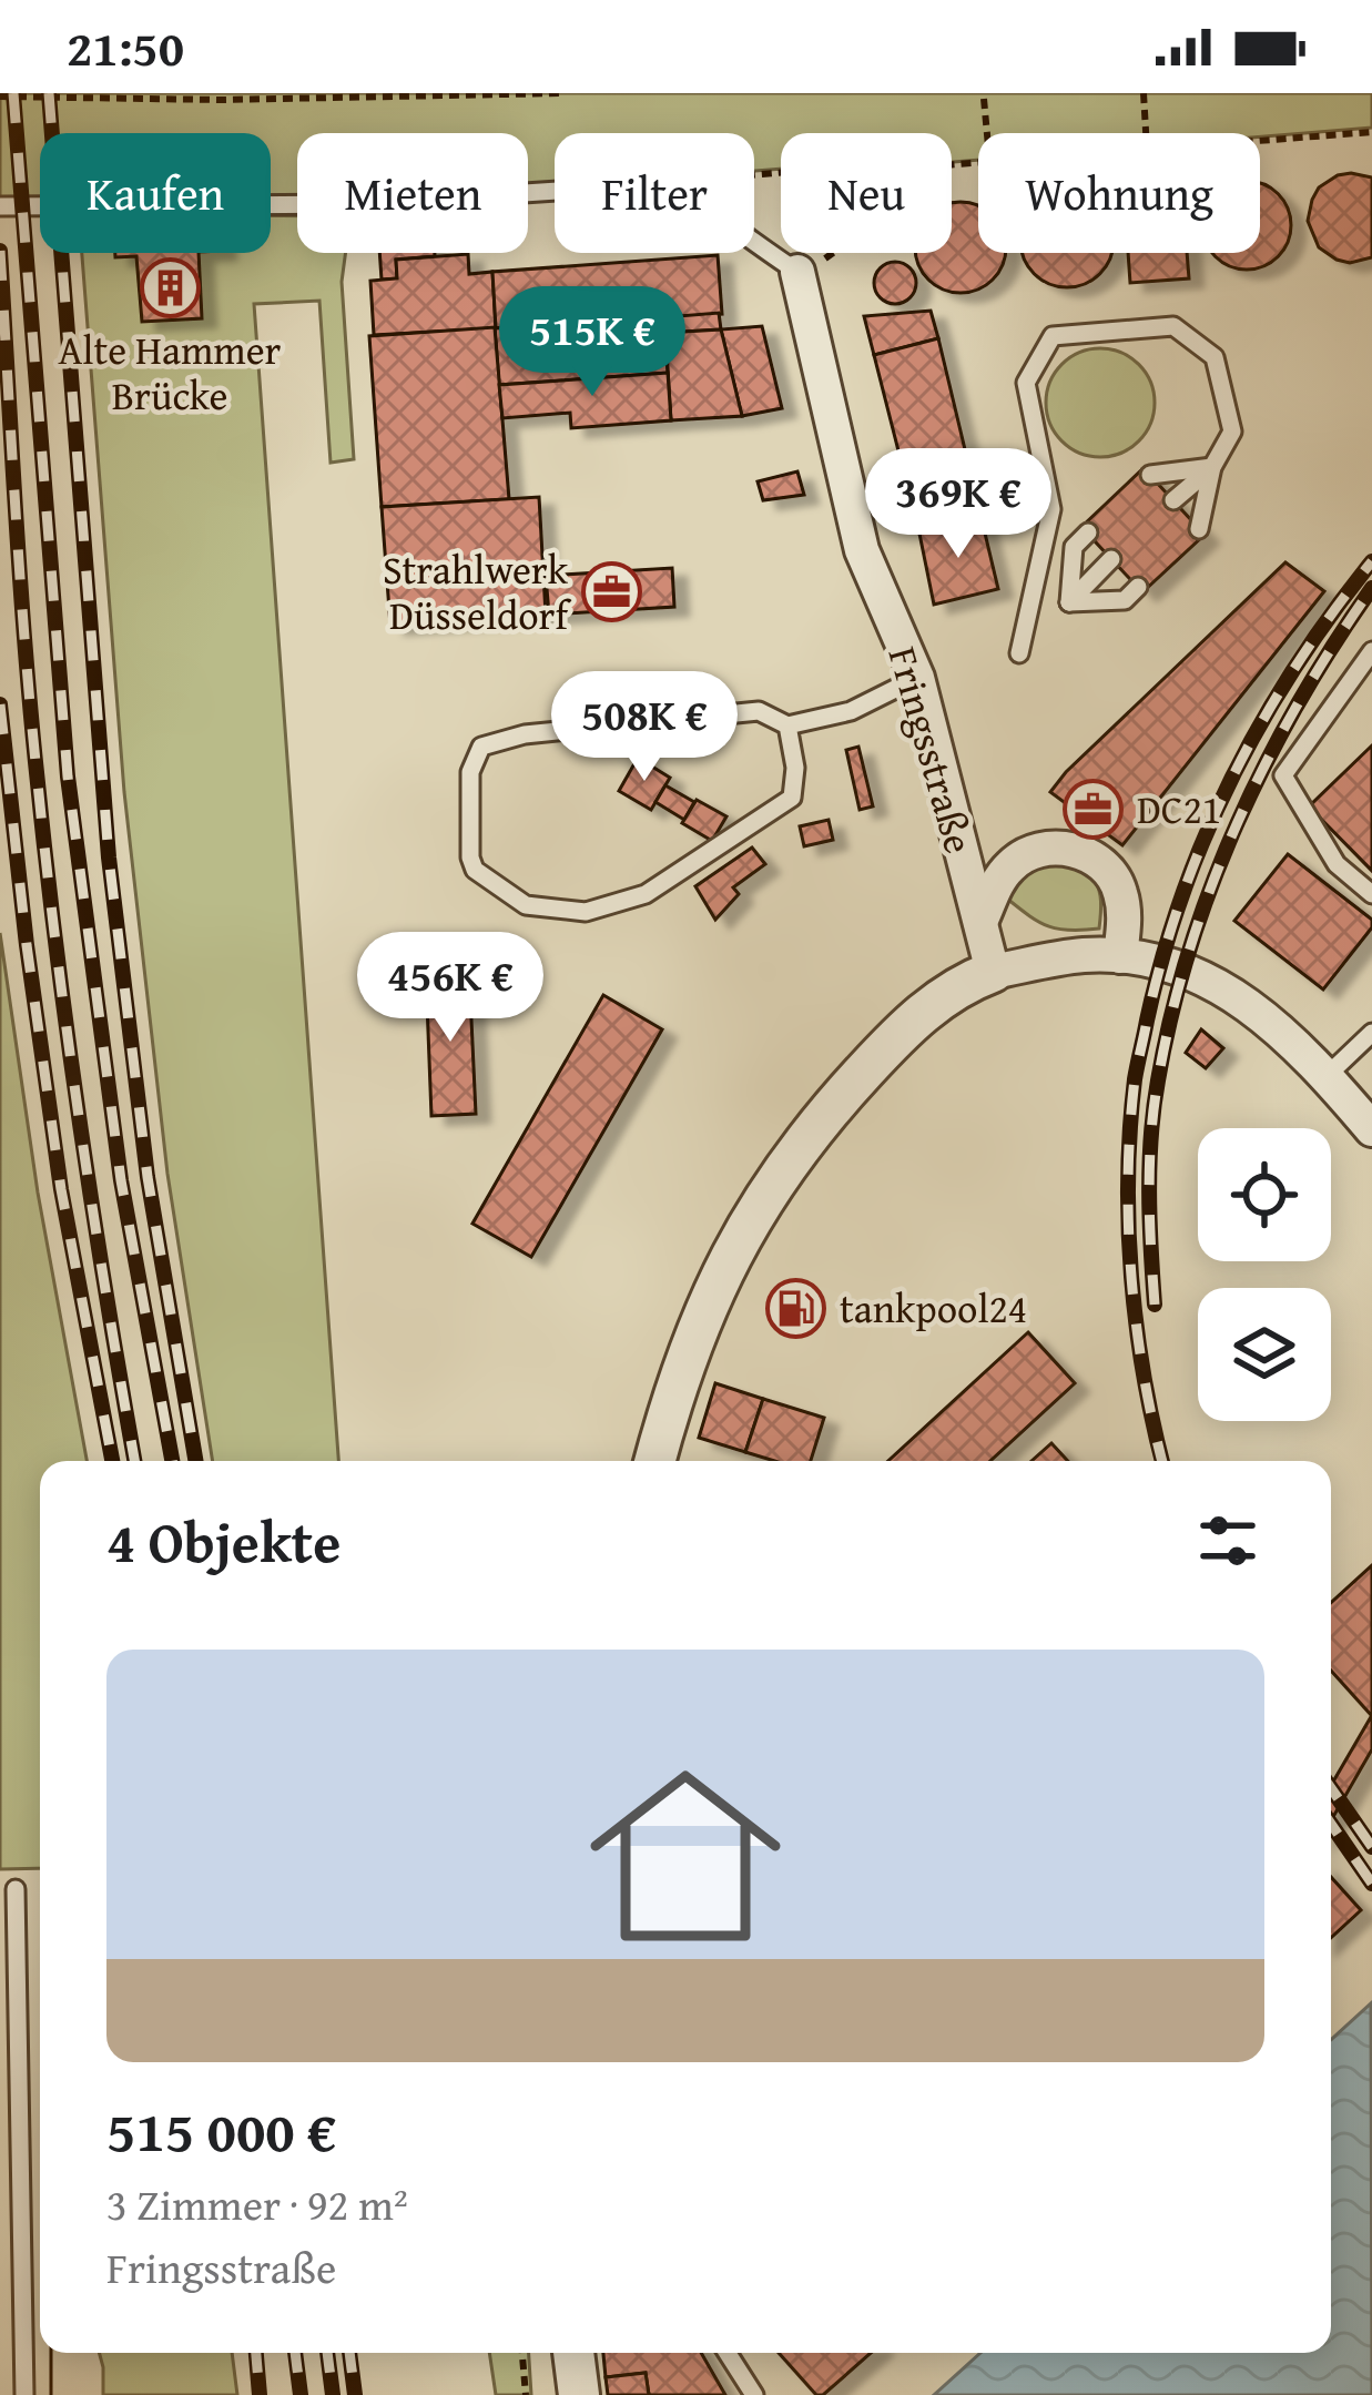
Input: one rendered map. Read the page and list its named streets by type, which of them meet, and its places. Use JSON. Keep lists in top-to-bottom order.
{
  "streets": {
    "street": ["Fringsstraße"]
  },
  "places": {
    "building": ["Alte Hammer Brücke"],
    "office": ["Strahlwerk Düsseldorf", "DC21"],
    "fuel station": ["tankpool24"]
  },
  "page": {
    "status": "21:50",
    "chip": [
      "Kaufen",
      "Mieten",
      "Filter",
      "Neu",
      "Wohnung"
    ],
    "price": [
      "515K €",
      "369K €",
      "508K €",
      "456K €"
    ],
    "heading": "4 Objekte",
    "list": [
      {
        "name": "515 000 €",
        "note": "3 Zimmer · 92 m² · Fringsstraße"
      }
    ]
  }
}
